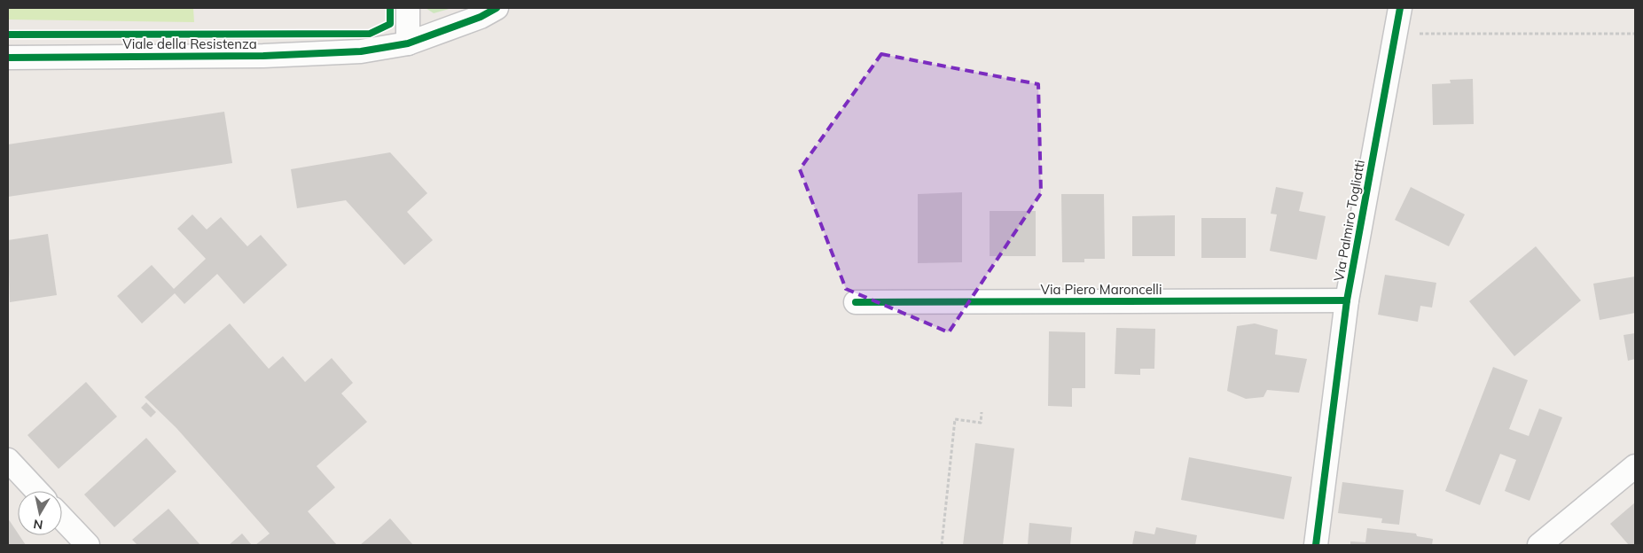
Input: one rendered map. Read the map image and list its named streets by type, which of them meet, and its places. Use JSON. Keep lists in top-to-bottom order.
{
  "streets": {
    "street": ["Viale della Resistenza", "Via Palmiro Togliatti", "Via Piero Maroncelli"]
  },
  "crossings": [
    ["Via Palmiro Togliatti", "Via Piero Maroncelli"]
  ],
  "north": "bottom"
}
